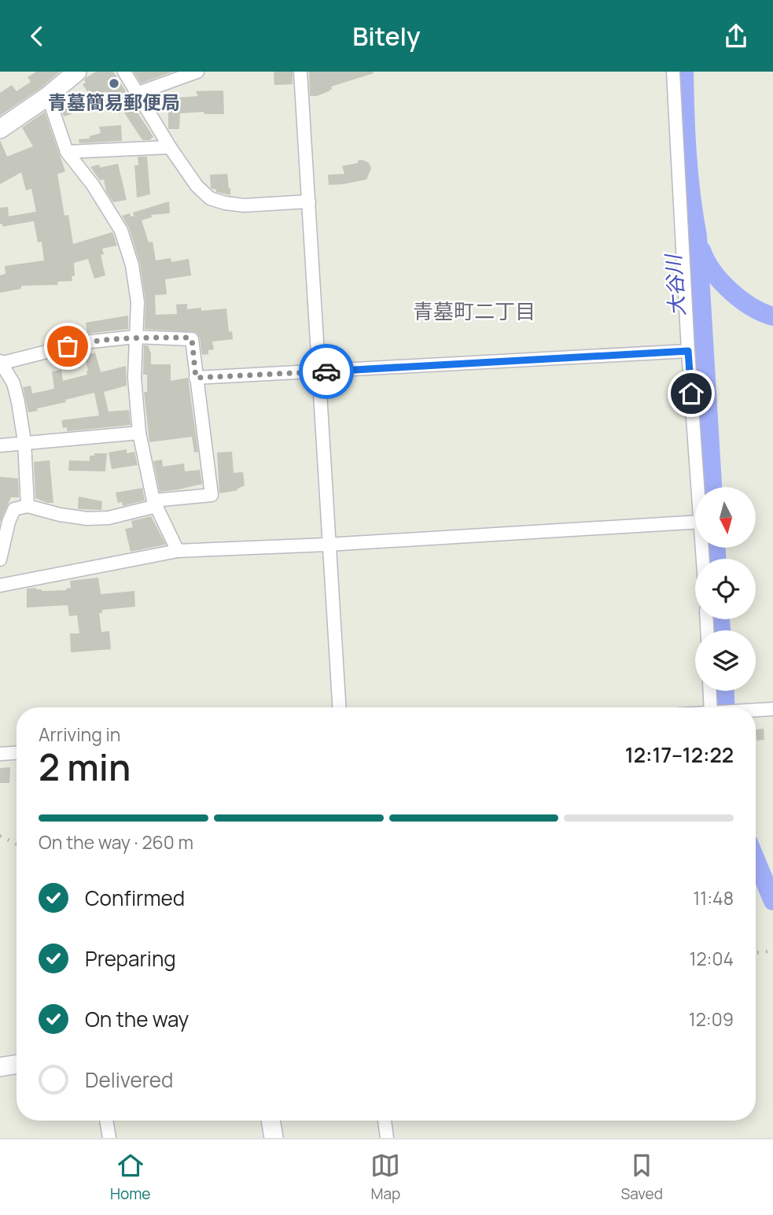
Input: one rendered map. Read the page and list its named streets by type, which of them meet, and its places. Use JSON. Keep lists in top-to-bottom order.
{
  "districts": ["青墓町二丁目"],
  "water": ["大谷川"],
  "places": ["青墓簡易郵便局"],
  "north": "bottom",
  "page": {
    "header": "Bitely",
    "heading": ["2 min", "Arriving in", "12:17–12:22"],
    "bar": "On the way · 260 m",
    "list": [
      ["Confirmed", "11:48"],
      ["Preparing", "12:04"],
      ["On the way", "12:09"],
      "Delivered"
    ],
    "tabs": ["Home", "Map", "Saved"]
  }
}
